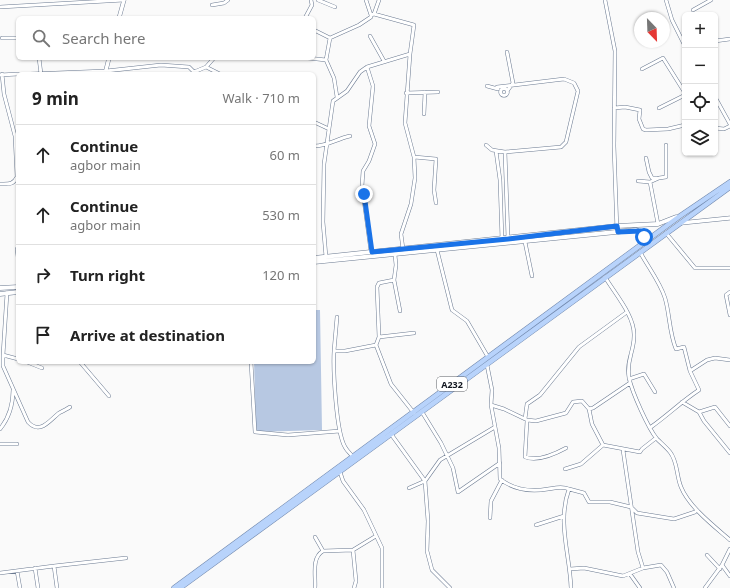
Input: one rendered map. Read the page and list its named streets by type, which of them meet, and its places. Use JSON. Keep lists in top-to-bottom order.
{
  "streets": {
    "highway": ["A232"]
  },
  "north": "bottom right",
  "page": {
    "map_buttons": ["+", "−"],
    "search": "Search here",
    "heading": ["9 min", "Walk · 710 m"],
    "list": [
      ["Continue", "agbor main", "60 m"],
      ["Continue", "agbor main", "530 m"],
      ["Turn right", "120 m"],
      "Arrive at destination"
    ]
  }
}
